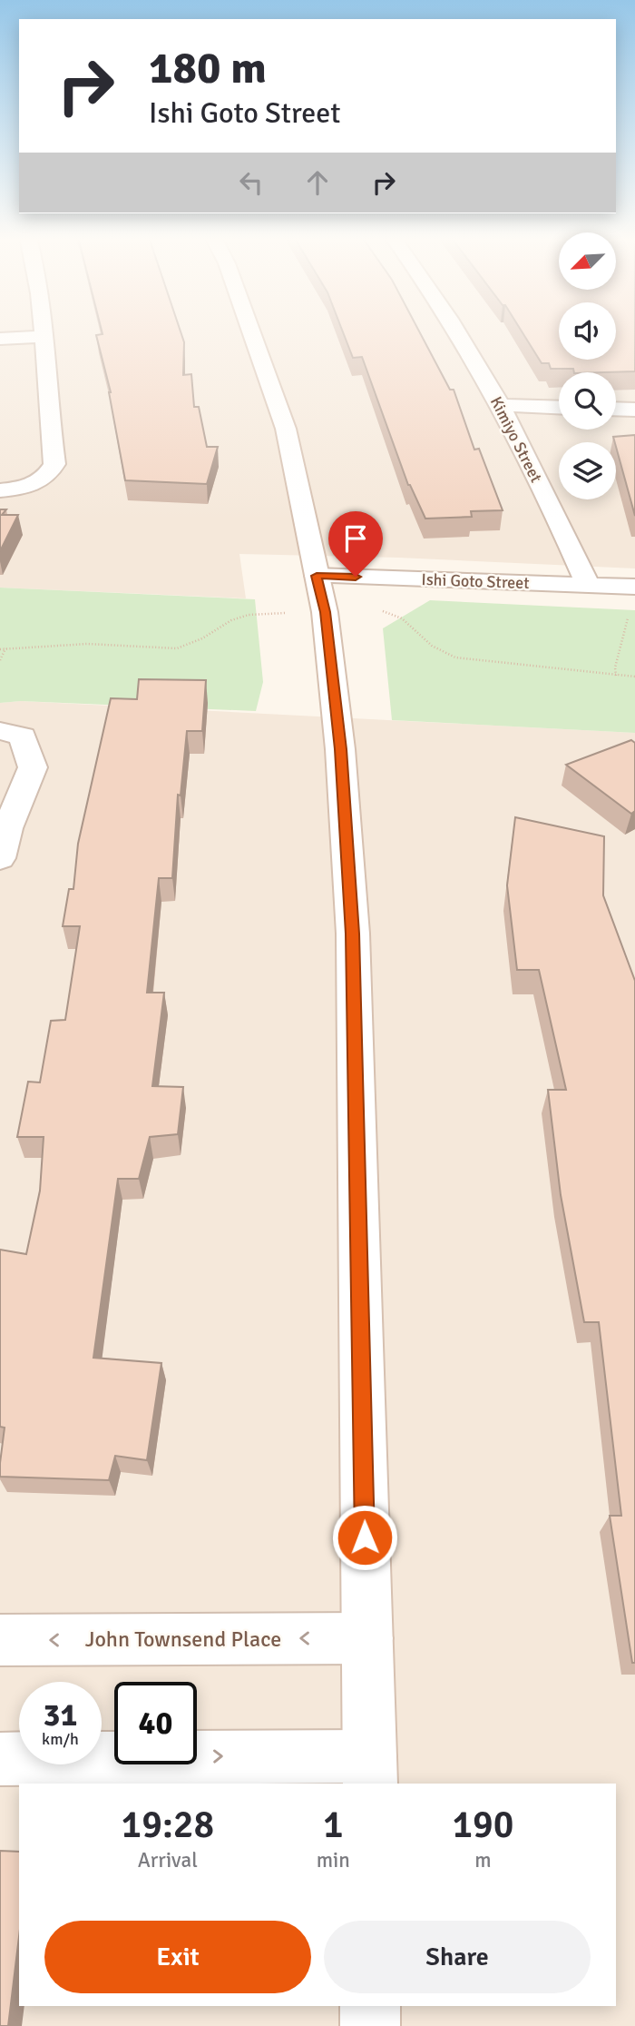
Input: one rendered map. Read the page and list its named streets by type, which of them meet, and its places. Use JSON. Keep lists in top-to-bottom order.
{
  "streets": {
    "street": ["Kimiyo Street", "Ishi Goto Street", "John Townsend Place"]
  },
  "crossings": [
    ["Kimiyo Street", "Ishi Goto Street"]
  ],
  "north": "bottom left",
  "page": {
    "turn": ["180 m", "Ishi Goto Street"],
    "speed": "31 km/h",
    "limit": "40",
    "eta": [
      "19:28",
      "Arrival",
      "1",
      "min",
      "190",
      "m"
    ],
    "buttons": ["Exit", "Share"]
  }
}
